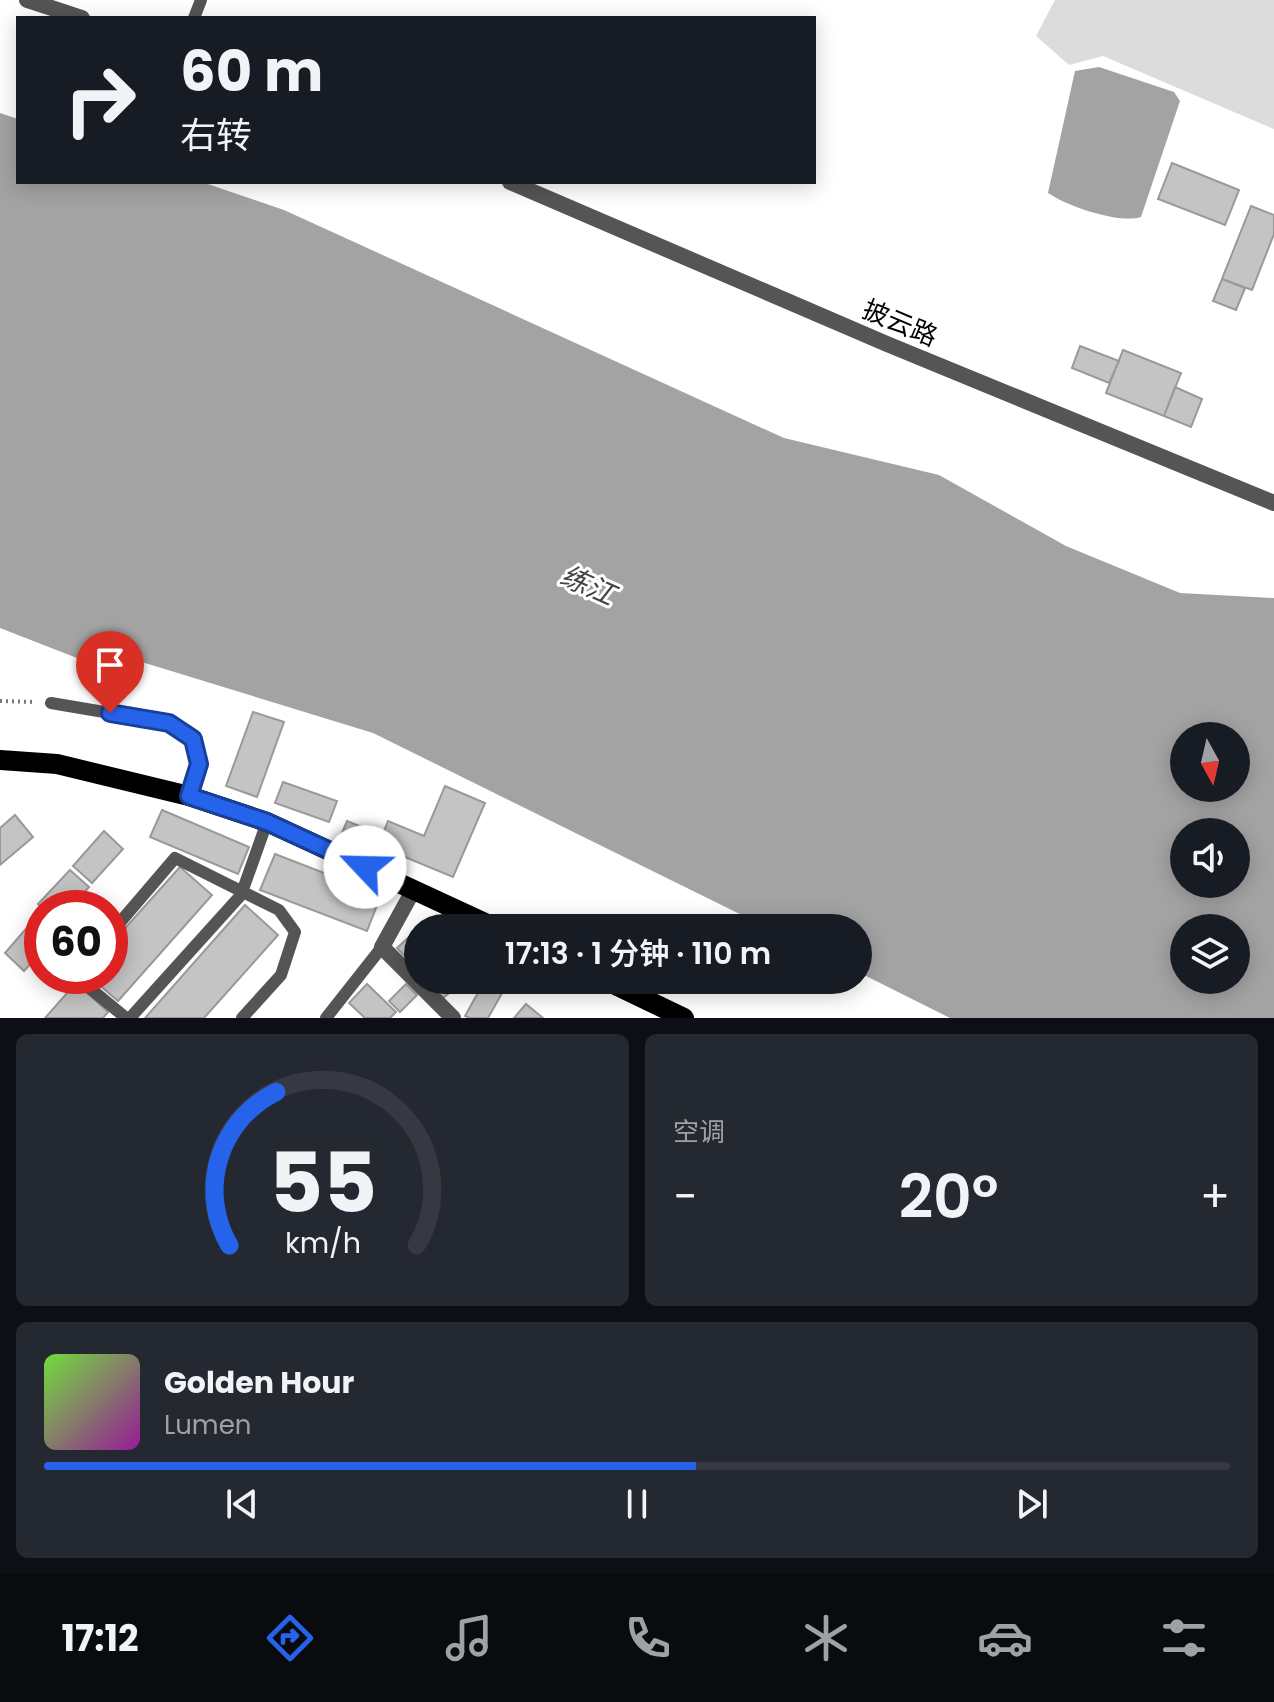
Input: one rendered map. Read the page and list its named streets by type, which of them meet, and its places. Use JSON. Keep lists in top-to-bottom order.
{
  "streets": {
    "street": ["披云路"]
  },
  "water": ["练江"],
  "north": "bottom",
  "page": {
    "turn": ["60 m", "右转"],
    "limit": "60",
    "trip": "17:13 · 1 分钟 · 110 m",
    "tile": "空调",
    "heat": ["−", "20°", "+"],
    "song": ["Golden Hour", "Lumen"],
    "tabs": "17:12",
    "gauge": ["55", "km/h"]
  }
}
